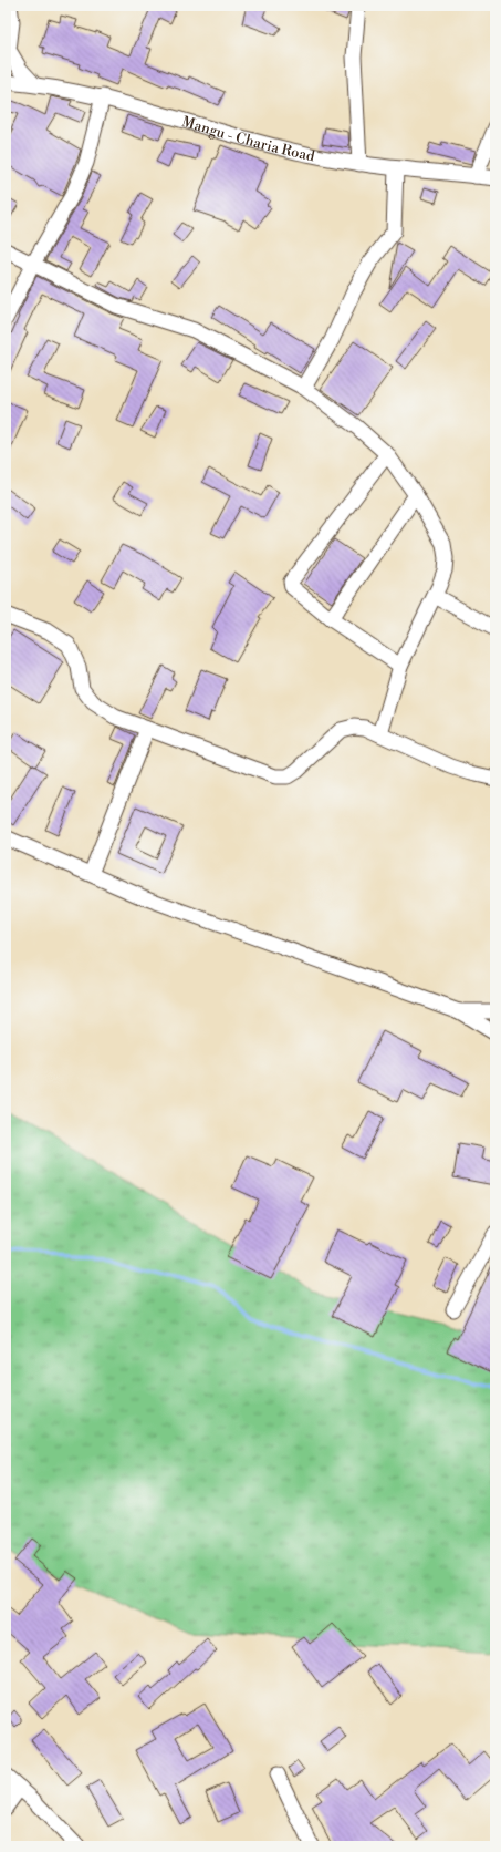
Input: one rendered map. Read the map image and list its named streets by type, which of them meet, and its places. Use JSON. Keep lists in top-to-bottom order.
{
  "streets": {
    "street": ["Mangu - Charia Road"]
  }
}
